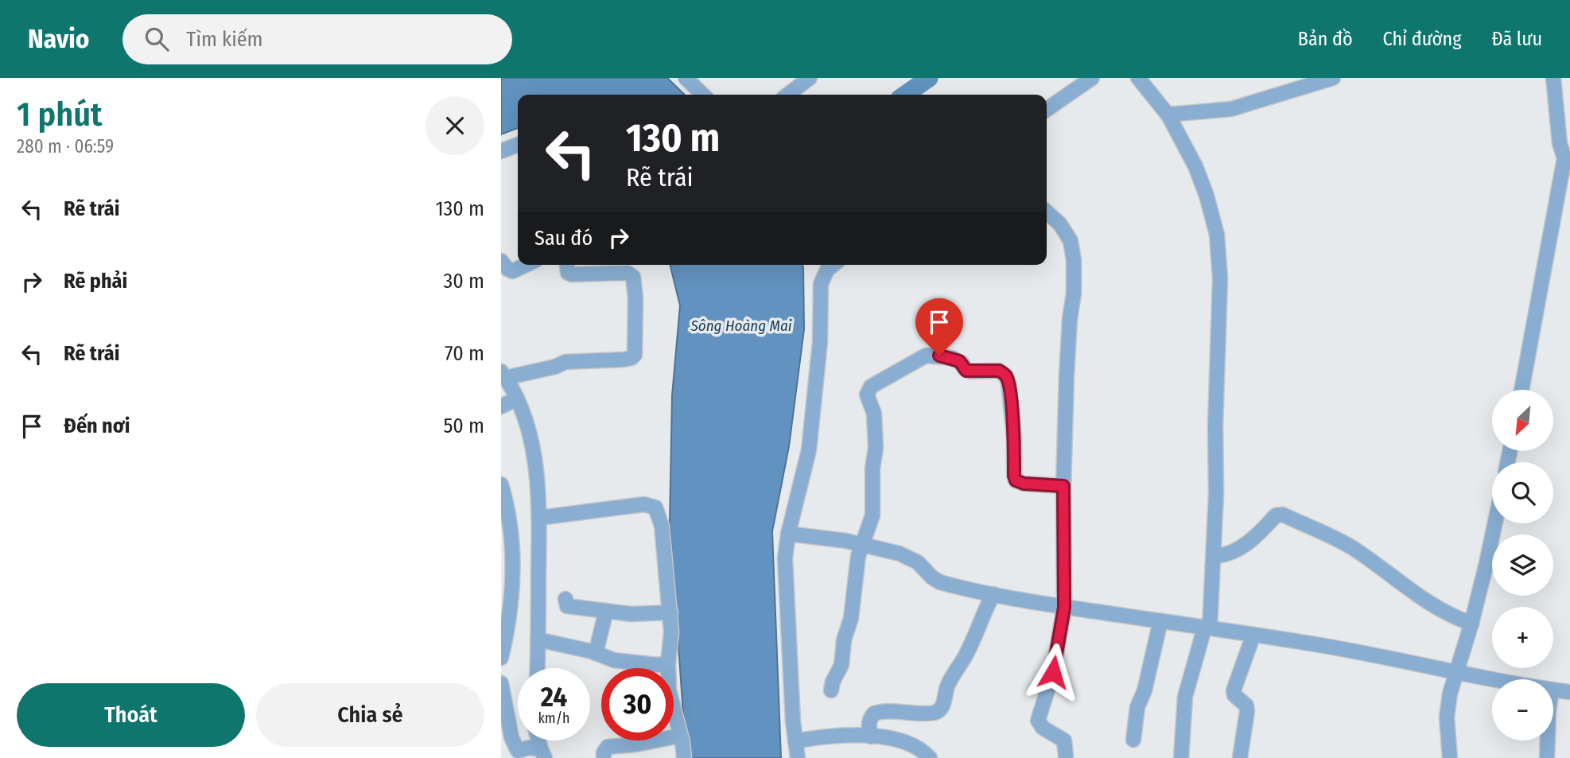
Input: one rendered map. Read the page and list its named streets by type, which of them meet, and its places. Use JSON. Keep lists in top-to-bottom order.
{
  "water": ["Sông Hoàng Mai"],
  "north": "bottom left",
  "page": {
    "header": "Navio",
    "search": "Tìm kiếm",
    "nav": ["Bản đồ", "Chỉ đường", "Đã lưu"],
    "heading": ["1 phút", "280 m · 06:59"],
    "turn": ["130 m", "Rẽ trái"],
    "list": [
      {
        "name": "Rẽ trái",
        "value": "130 m"
      },
      {
        "name": "Rẽ phải",
        "value": "30 m"
      },
      {
        "name": "Rẽ trái",
        "value": "70 m"
      },
      {
        "name": "Đến nơi",
        "value": "50 m"
      }
    ],
    "then": "Sau đó",
    "map_buttons": ["+", "−"],
    "speed": "24 km/h",
    "limit": "30",
    "buttons": ["Thoát", "Chia sẻ"]
  }
}
